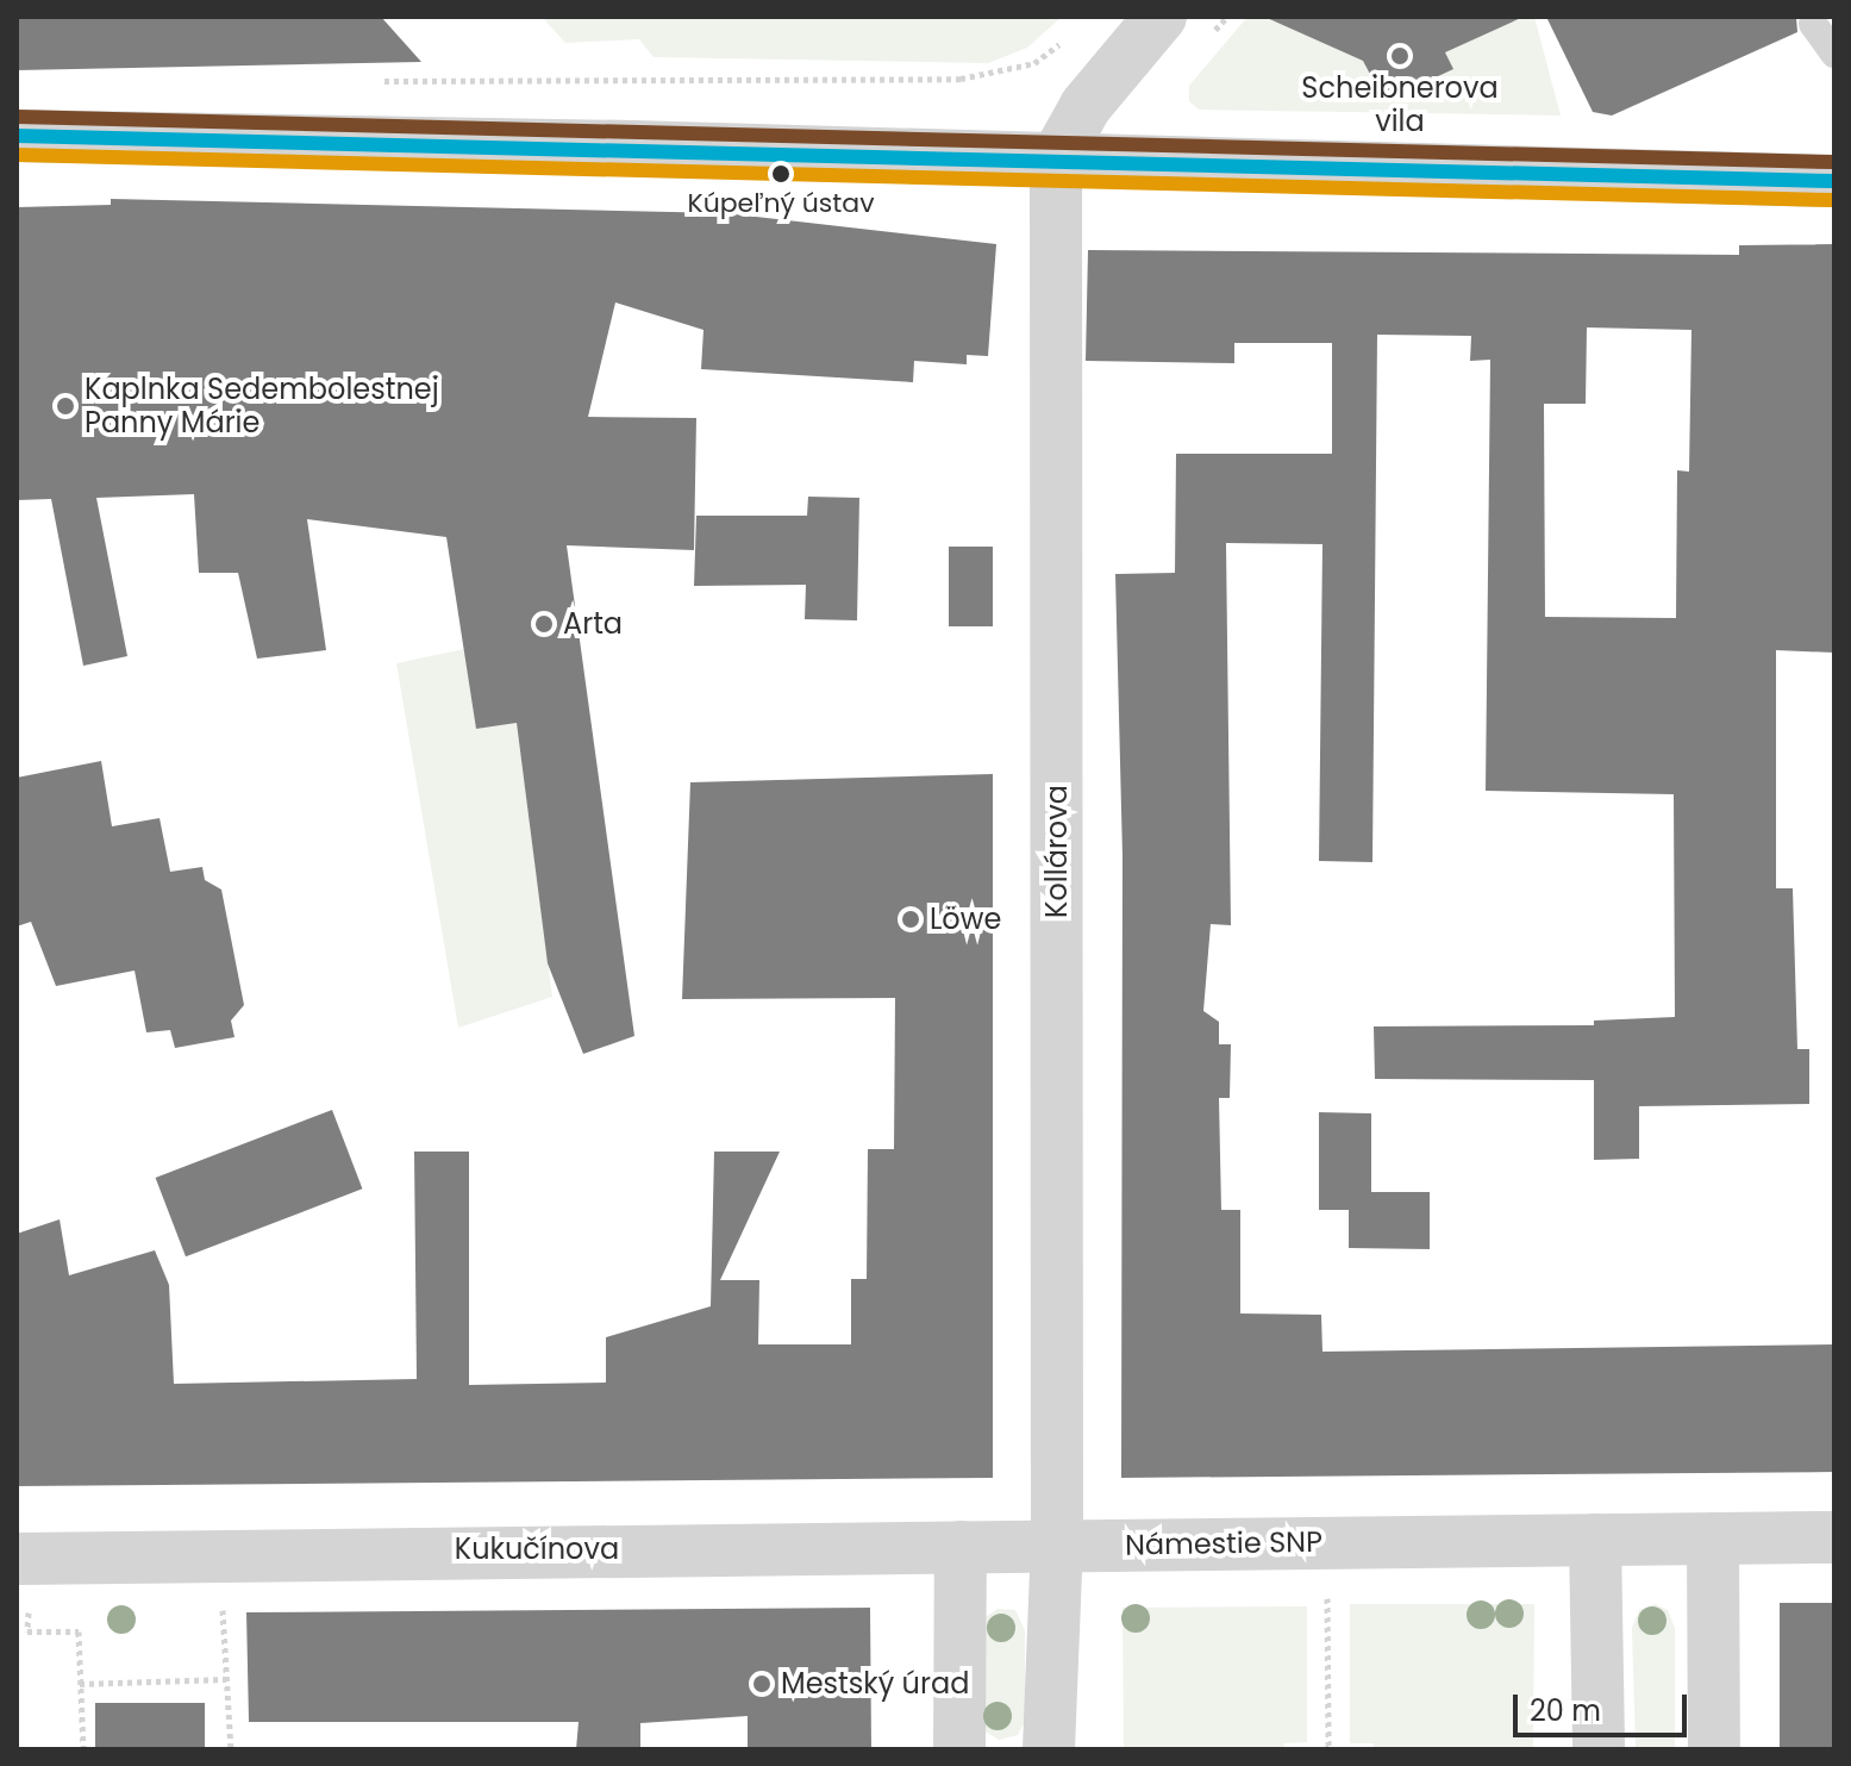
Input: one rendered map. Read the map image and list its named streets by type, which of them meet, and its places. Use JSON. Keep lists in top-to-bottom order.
{
  "streets": {
    "street": ["Kollárova", "Námestie SNP", "Kukučínova"]
  },
  "crossings": [
    ["Kollárova", "Námestie SNP"],
    ["Kollárova", "Kukučínova"],
    ["Námestie SNP", "Kukučínova"]
  ],
  "places": [
    "Scheibnerova vila",
    "Kúpeľný ústav",
    "Kaplnka Sedembolestnej Panny Márie",
    "Arta",
    "Löwe",
    "Mestský úrad"
  ],
  "scale_bar": "20 m"
}
